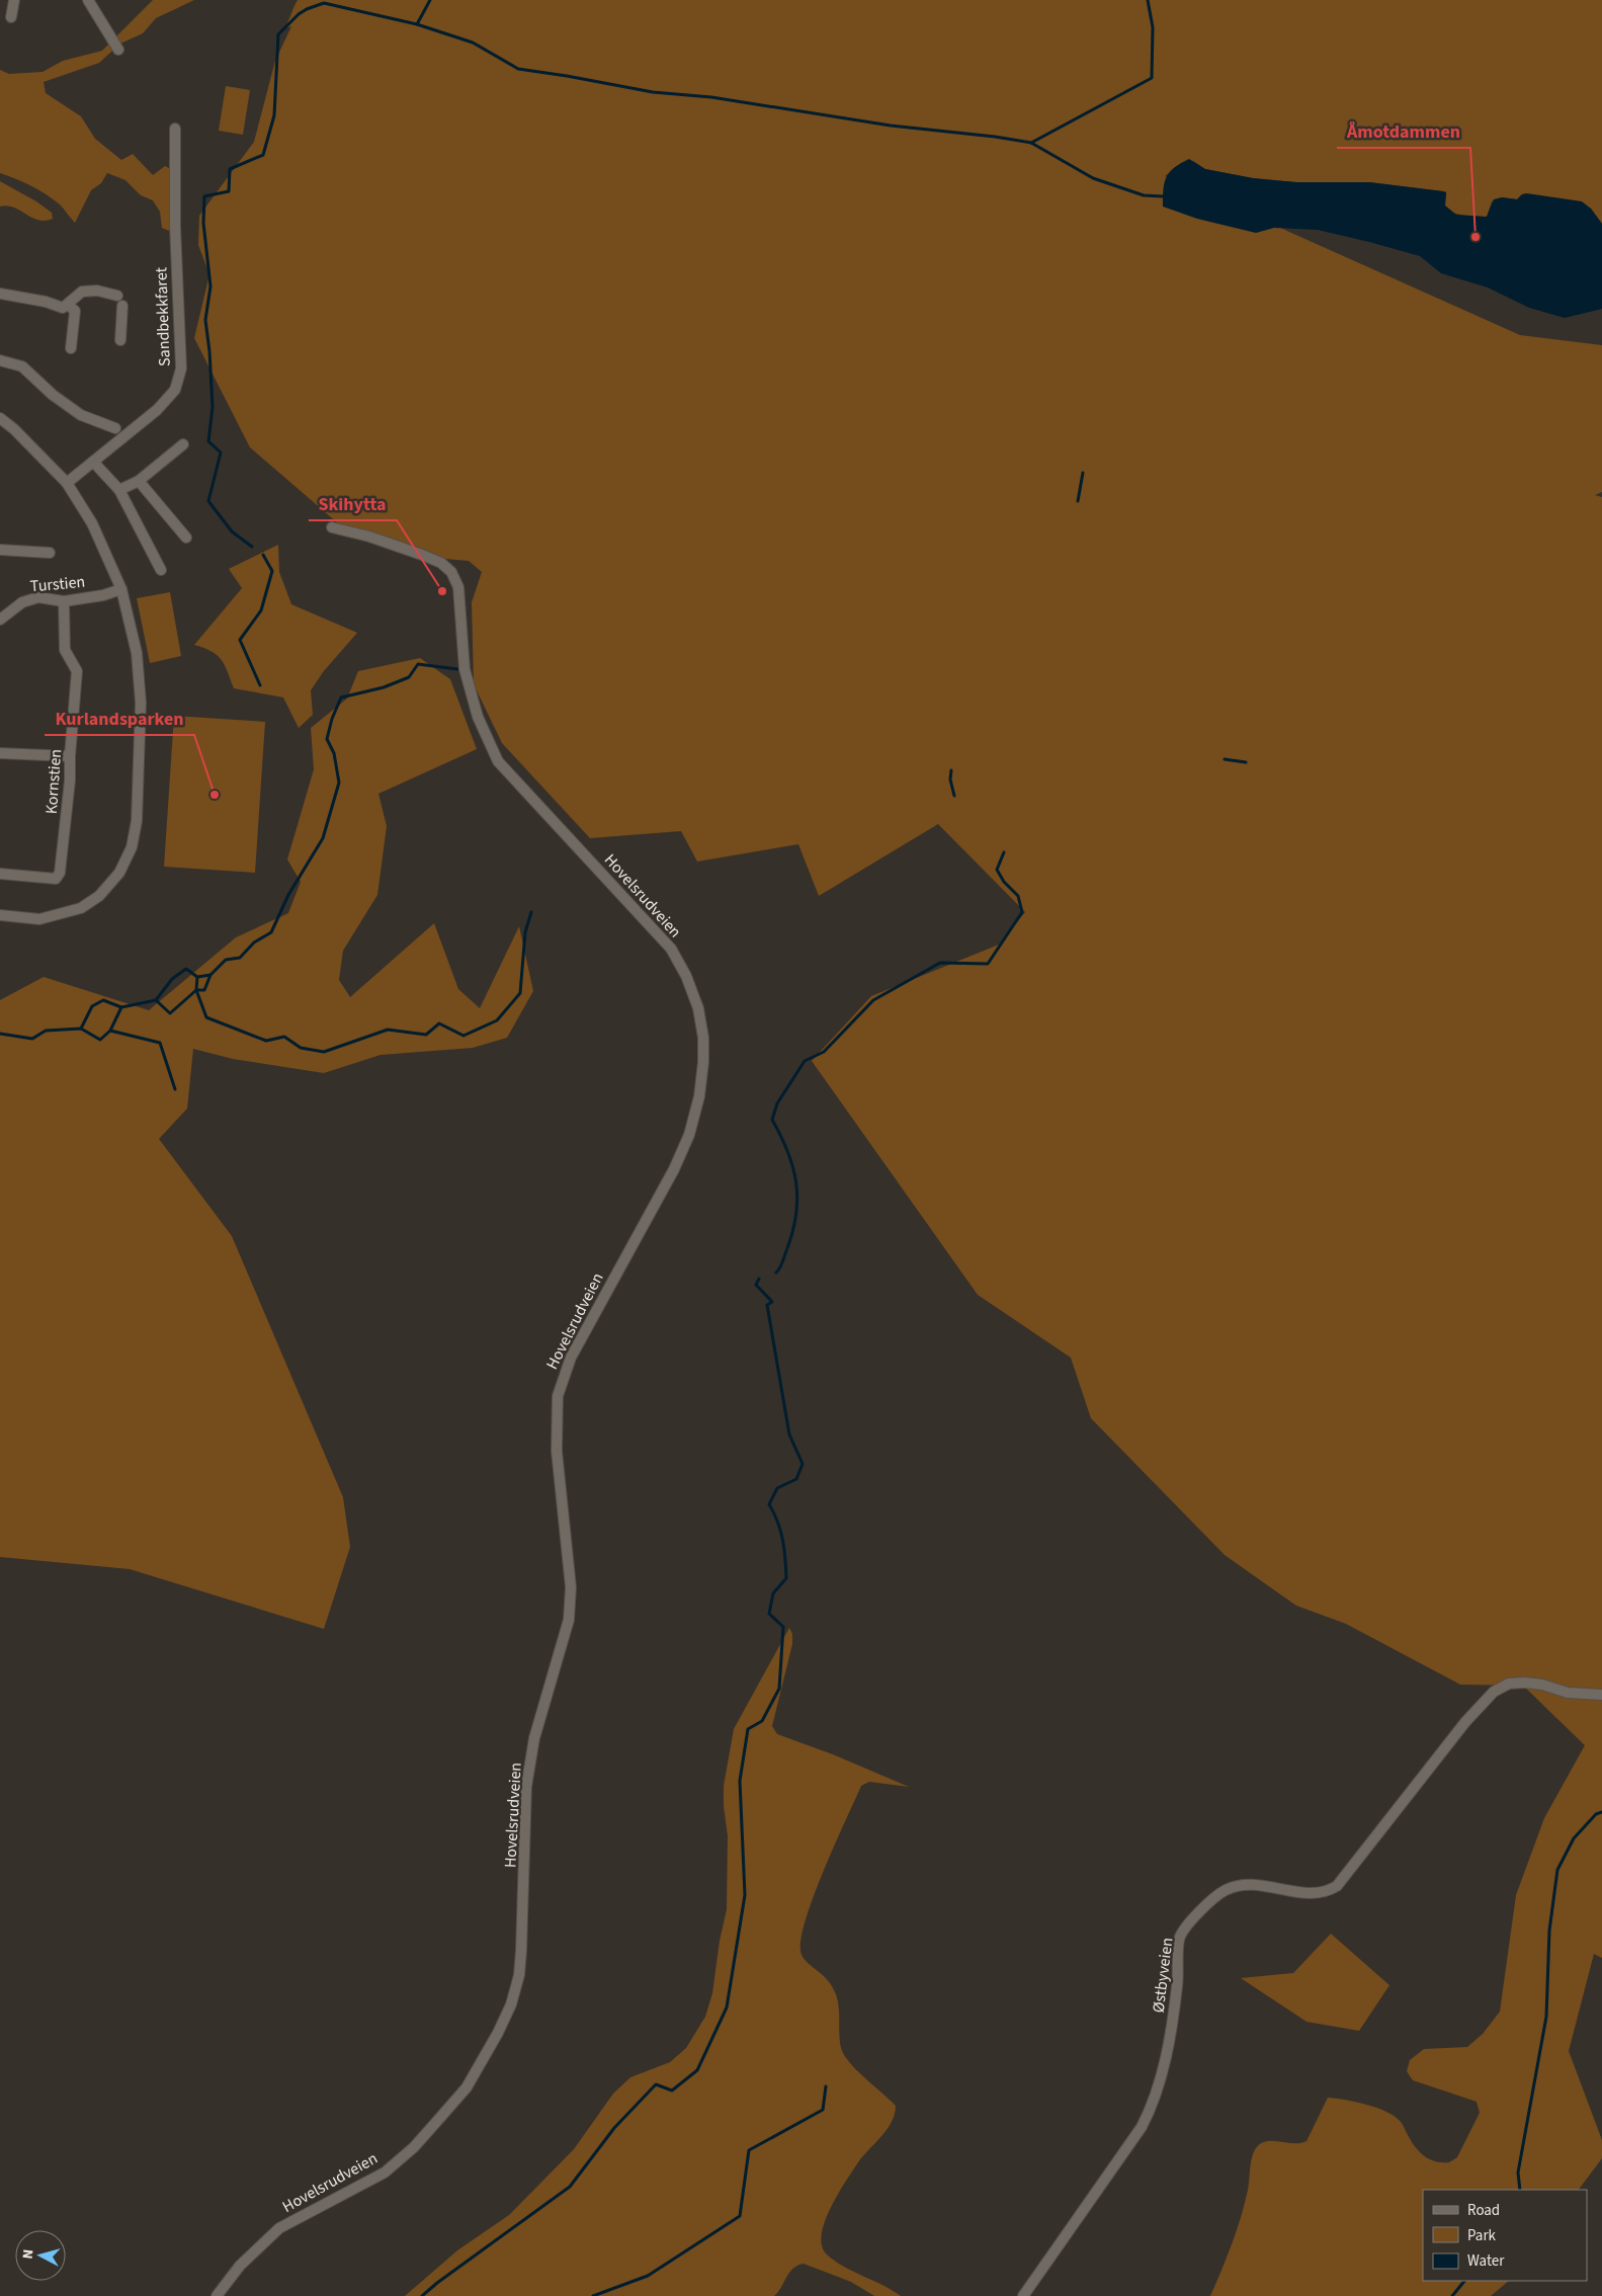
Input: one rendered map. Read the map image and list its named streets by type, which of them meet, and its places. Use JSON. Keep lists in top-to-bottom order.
{
  "streets": {
    "street": [
      "Sandbekkfaret",
      "Turstien",
      "Kornstien",
      "Hovelsrudveien",
      "Østbyveien"
    ]
  },
  "crossings": [
    ["Turstien", "Kornstien"]
  ],
  "places": ["Åmotdammen", "Skihytta", "Kurlandsparken"],
  "legend": ["Road", "Park", "Water"],
  "north": "left"
}
